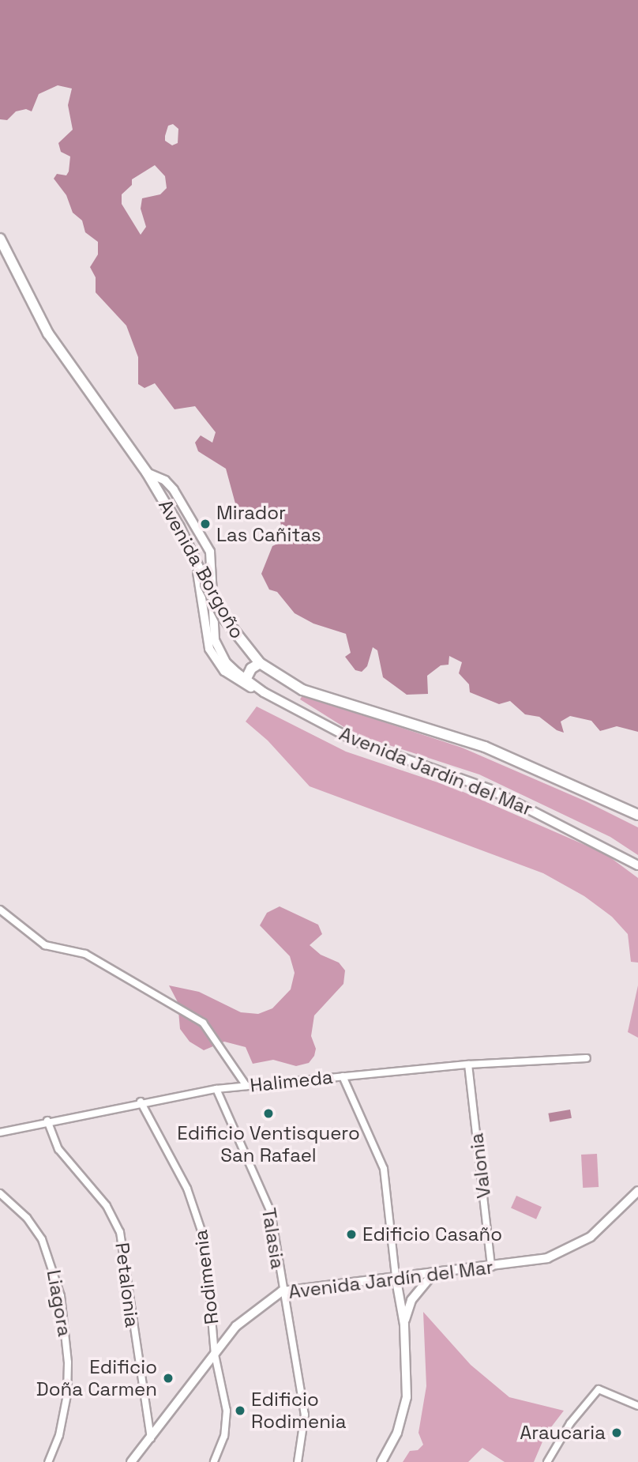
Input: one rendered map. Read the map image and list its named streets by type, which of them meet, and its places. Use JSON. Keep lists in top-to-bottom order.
{
  "streets": {
    "main road": ["Avenida Borgoño"],
    "street": [
      "Avenida Jardín del Mar",
      "Halimeda",
      "Valonia",
      "Talasia",
      "Rodimenia",
      "Petalonia",
      "Liagora"
    ]
  },
  "crossings": [
    ["Avenida Borgoño", "Avenida Jardín del Mar"],
    ["Avenida Jardín del Mar", "Valonia"],
    ["Avenida Jardín del Mar", "Talasia"],
    ["Avenida Jardín del Mar", "Rodimenia"],
    ["Avenida Jardín del Mar", "Petalonia"],
    ["Halimeda", "Valonia"],
    ["Halimeda", "Talasia"],
    ["Halimeda", "Rodimenia"],
    ["Halimeda", "Petalonia"]
  ],
  "places": [
    "Mirador Las Cañitas",
    "Edificio Ventisquero San Rafael",
    "Edificio Casaño",
    "Edificio Doña Carmen",
    "Edificio Rodimenia",
    "Araucaria"
  ]
}
